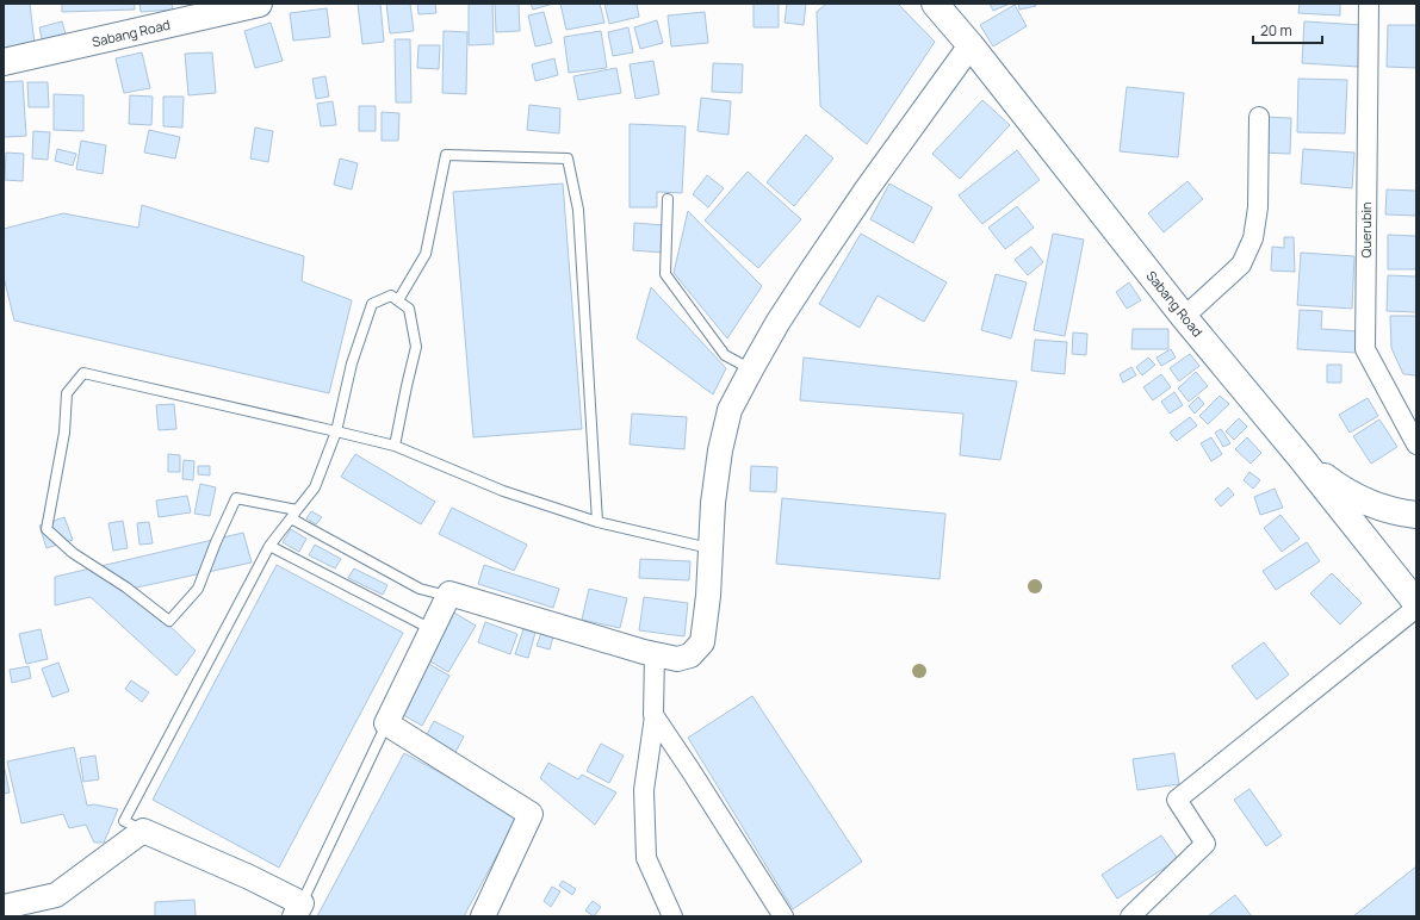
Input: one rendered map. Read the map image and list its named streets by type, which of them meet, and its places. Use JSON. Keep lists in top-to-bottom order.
{
  "streets": {
    "main road": ["Sabang Road"],
    "street": ["Querubin"]
  },
  "scale_bar": "20 m"
}
